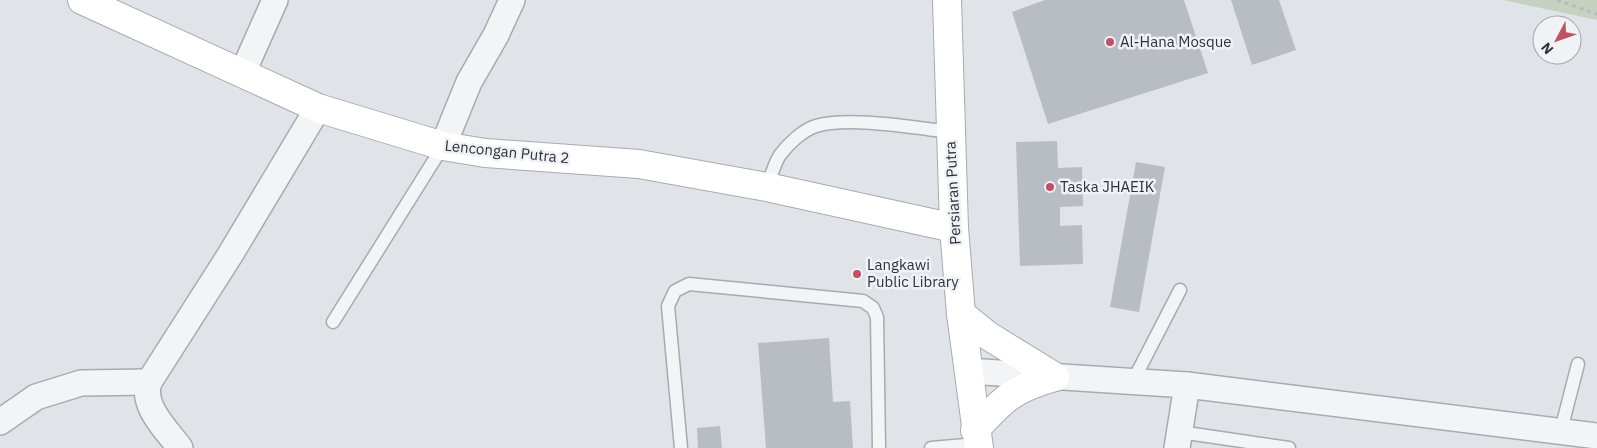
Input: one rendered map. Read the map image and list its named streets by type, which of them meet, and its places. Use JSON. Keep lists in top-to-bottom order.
{
  "streets": {
    "street": ["Lencongan Putra 2", "Persiaran Putra"]
  },
  "crossings": [
    ["Lencongan Putra 2", "Persiaran Putra"]
  ],
  "places": ["Al-Hana Mosque", "Taska JHAEIK", "Langkawi Public Library"],
  "north": "bottom left"
}
